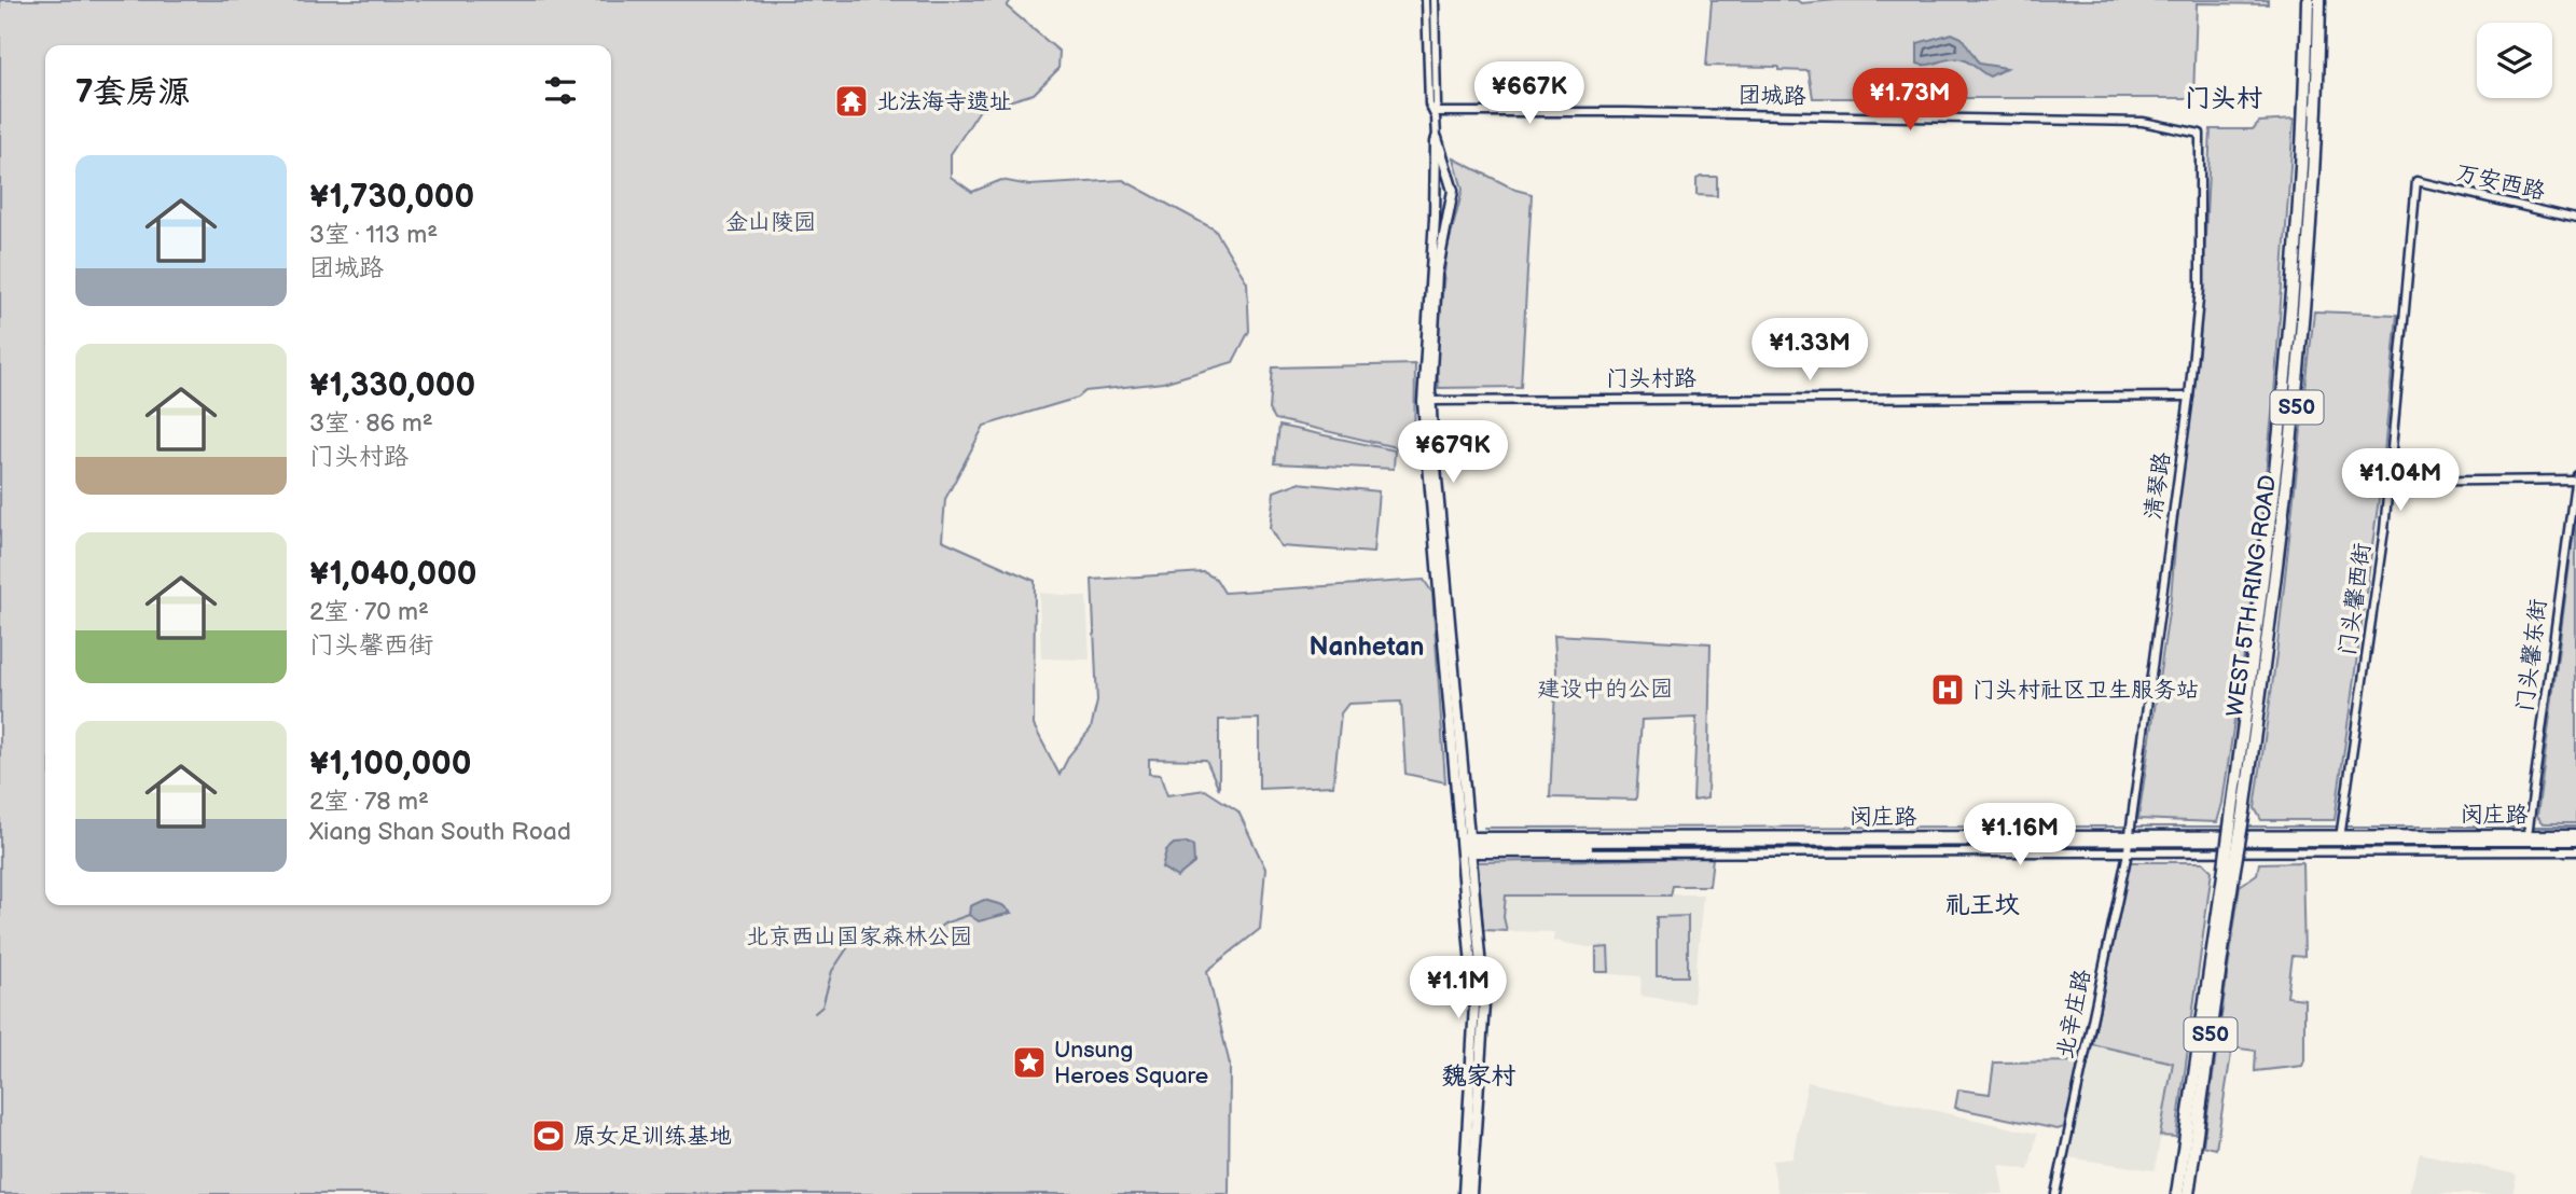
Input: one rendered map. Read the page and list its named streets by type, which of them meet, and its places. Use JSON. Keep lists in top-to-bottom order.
{
  "streets": {
    "highway": ["S50", "WEST 5TH RING ROAD"],
    "main road": ["闵庄路"],
    "street": [
      "团城路",
      "万安西路",
      "门头村路",
      "清琴路",
      "门头馨西街",
      "门头馨东街",
      "北辛庄路"
    ]
  },
  "crossings": [
    ["团城路", "清琴路"],
    ["万安西路", "门头馨西街"],
    ["门头村路", "清琴路"],
    ["清琴路", "闵庄路"],
    ["清琴路", "北辛庄路"],
    ["门头馨西街", "闵庄路"],
    ["门头馨东街", "闵庄路"],
    ["闵庄路", "北辛庄路"]
  ],
  "districts": [
    "门头村",
    "Nanhetan",
    "礼王坟",
    "魏家村"
  ],
  "parks": ["金山陵园", "建设中的公园", "北京西山国家森林公园"],
  "places": {
    "temple": ["北法海寺遗址"],
    "hospital": ["门头村社区卫生服务站"],
    "place": ["Unsung Heroes Square"],
    "sports": ["原女足训练基地"]
  },
  "page": {
    "heading": "7套房源",
    "price": [
      "¥667K",
      "¥1.73M",
      "¥1.33M",
      "¥679K",
      "¥1.04M",
      "¥1.16M",
      "¥1.1M"
    ],
    "list": [
      {
        "name": "¥1,730,000",
        "note": "3室 · 113 m² · 团城路"
      },
      {
        "name": "¥1,330,000",
        "note": "3室 · 86 m² · 门头村路"
      },
      {
        "name": "¥1,040,000",
        "note": "2室 · 70 m² · 门头馨西街"
      },
      {
        "name": "¥1,100,000",
        "note": "2室 · 78 m² · Xiang Shan South Road"
      }
    ]
  }
}
